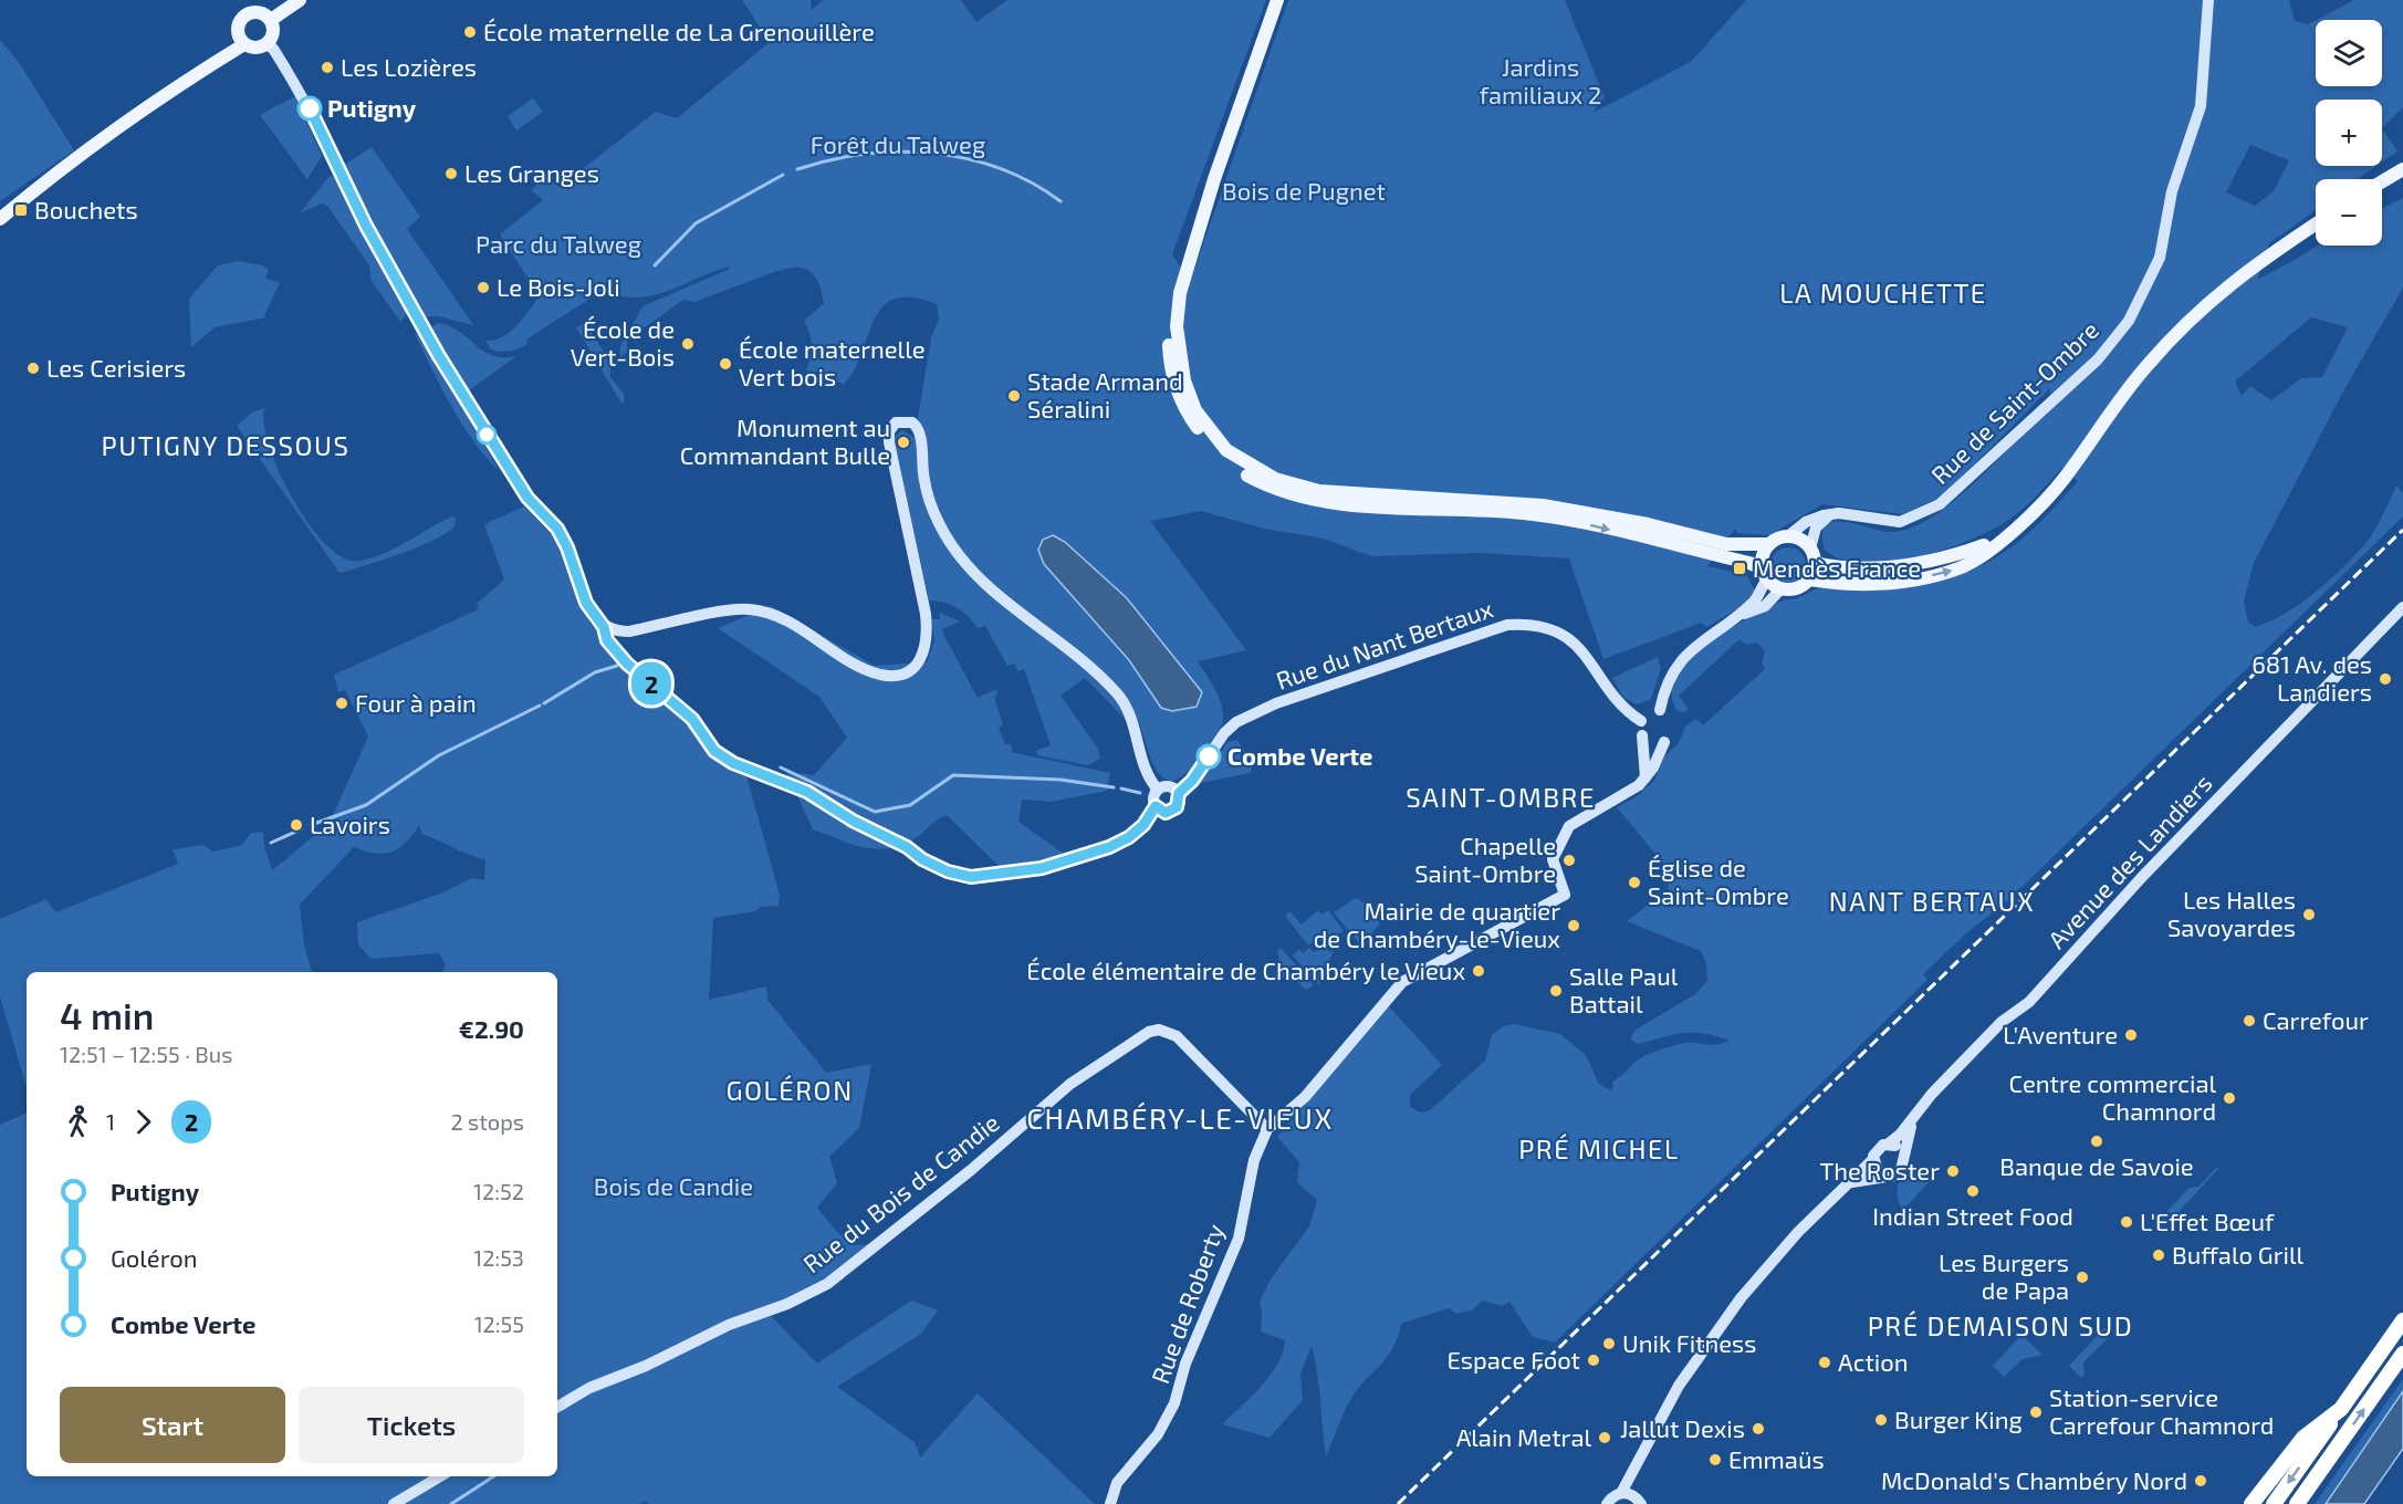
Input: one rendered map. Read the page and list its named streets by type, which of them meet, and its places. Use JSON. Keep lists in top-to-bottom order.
{
  "streets": {
    "street": [
      "Rue de Saint-Ombre",
      "Rue du Nant Bertaux",
      "Avenue des Landiers",
      "Rue du Bois de Candie",
      "Rue de Roberty"
    ]
  },
  "crossings": [
    ["Rue du Bois de Candie", "Rue de Roberty"]
  ],
  "districts": [
    "LA MOUCHETTE",
    "PUTIGNY DESSOUS",
    "SAINT-OMBRE",
    "NANT BERTAUX",
    "GOLÉRON",
    "CHAMBÉRY-LE-VIEUX",
    "PRÉ MICHEL",
    "PRÉ DEMAISON SUD"
  ],
  "parks": [
    "Jardins familiaux 2",
    "Forêt du Talweg",
    "Bois de Pugnet",
    "Parc du Talweg",
    "Bois de Candie"
  ],
  "places": {
    "other": [
      "École maternelle de La Grenouillère",
      "Les Lozières",
      "Putigny",
      "Les Granges",
      "Le Bois-Joli",
      "École de Vert-Bois",
      "École maternelle Vert bois",
      "Les Cerisiers",
      "Stade Armand Séralini",
      "Monument au Commandant Bulle",
      "681 Av. des Landiers",
      "Four à pain",
      "Combe Verte",
      "Lavoirs",
      "Chapelle Saint-Ombre",
      "Église de Saint-Ombre",
      "Les Halles Savoyardes",
      "Mairie de quartier de Chambéry-le-Vieux",
      "École élémentaire de Chambéry le Vieux",
      "Salle Paul Battail",
      "Carrefour",
      "L'Aventure",
      "Centre commercial Chamnord",
      "Banque de Savoie",
      "The Roster",
      "Indian Street Food",
      "L'Effet Bœuf",
      "Buffalo Grill",
      "Les Burgers de Papa",
      "Unik Fitness",
      "Espace Foot",
      "Action",
      "Station-service Carrefour Chamnord",
      "Burger King",
      "Jallut Dexis",
      "Alain Metral",
      "Emmaüs",
      "McDonald's Chambéry Nord"
    ],
    "transit": ["Bouchets", "Mendès France"]
  },
  "lines": ["bus line 2"],
  "page": {
    "on_map": "2",
    "map_buttons": ["+", "−"],
    "heading": ["4 min", "12:51 – 12:55 · Bus", "€2.90"],
    "legs": ["1", "2", "2 stops"],
    "list": [
      {
        "name": "Putigny",
        "value": "12:52"
      },
      {
        "name": "Goléron",
        "value": "12:53"
      },
      {
        "name": "Combe Verte",
        "value": "12:55"
      }
    ],
    "buttons": ["Start", "Tickets"]
  }
}
